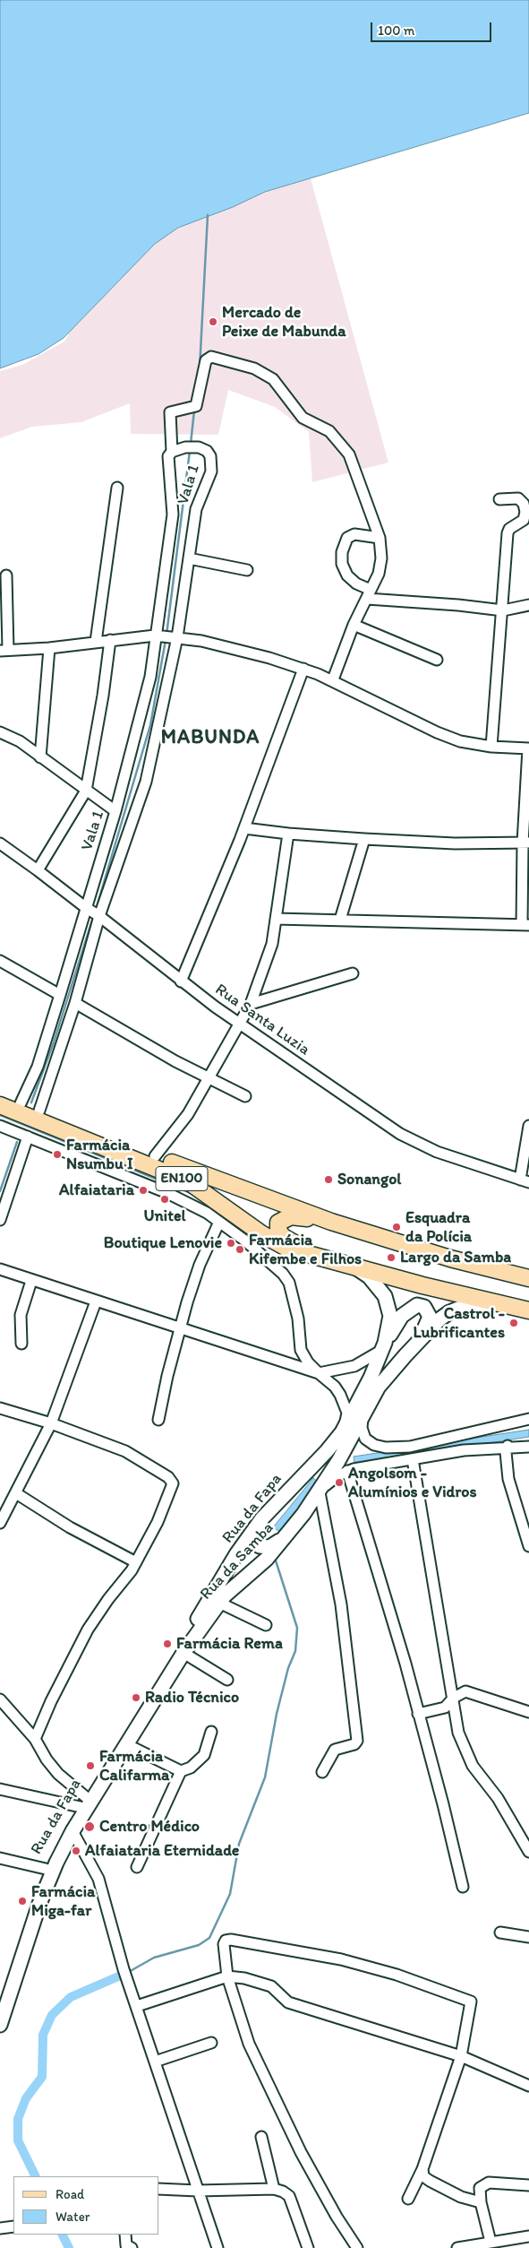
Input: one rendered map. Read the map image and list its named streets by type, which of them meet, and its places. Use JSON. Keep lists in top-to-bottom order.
{
  "streets": {
    "main road": ["EN100", "Rua da Fapa", "Rua da Samba"],
    "street": ["Vala 1", "Rua Santa Luzia"]
  },
  "crossings": [
    ["Vala 1", "Rua Santa Luzia"],
    ["Vala 1", "EN100"],
    ["EN100", "Rua da Fapa"],
    ["EN100", "Rua da Samba"]
  ],
  "districts": ["MABUNDA"],
  "places": [
    "Mercado de Peixe de Mabunda",
    "Farmácia Nsumbu I",
    "Sonangol",
    "Alfaiataria",
    "Unitel",
    "Esquadra da Polícia",
    "Boutique Lenovie",
    "Farmácia Kifembe e Filhos",
    "Largo da Samba",
    "Castrol - Lubrificantes",
    "Angolsom - Alumínios e Vidros",
    "Farmácia Rema",
    "Radio Técnico",
    "Farmácia Califarma",
    "Centro Médico",
    "Alfaiataria Eternidade",
    "Farmácia Miga-far"
  ],
  "legend": ["Road", "Water"],
  "scale_bar": "100 m"
}
